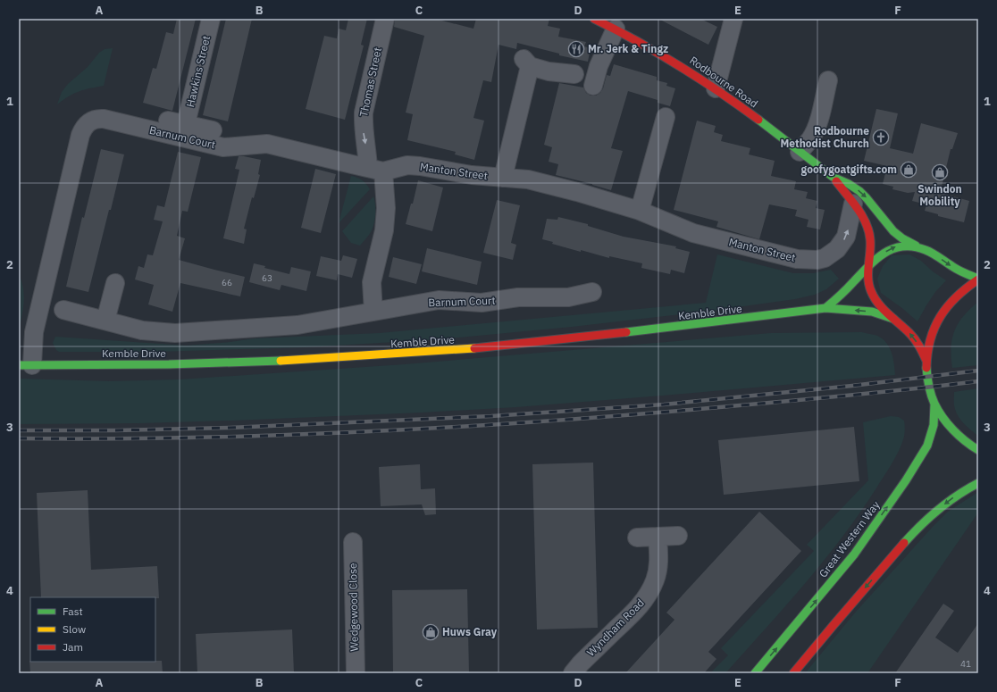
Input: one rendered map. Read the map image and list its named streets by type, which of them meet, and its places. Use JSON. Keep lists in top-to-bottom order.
{
  "streets": {
    "main road": ["Rodbourne Road", "Kemble Drive", "Great Western Way"],
    "street": [
      "Hawkins Street",
      "Thomas Street",
      "Barnum Court",
      "Manton Street",
      "Wedgewood Close",
      "Wyndham Road"
    ]
  },
  "crossings": [
    ["Thomas Street", "Barnum Court"],
    ["Thomas Street", "Manton Street"],
    ["Rodbourne Road", "Manton Street"],
    ["Rodbourne Road", "Kemble Drive"],
    ["Barnum Court", "Manton Street"],
    ["Barnum Court", "Kemble Drive"]
  ],
  "one_way": ["Thomas Street"],
  "places": {
    "restaurant": ["Mr. Jerk & Tingz"],
    "church": ["Rodbourne Methodist Church"],
    "shop": ["goofygoatgifts.com", "Swindon Mobility", "Huws Gray"]
  },
  "house_numbers": ["63", "66", "41"],
  "legend": ["Fast", "Slow", "Jam"],
  "grid": {
    "columns": [
      "A",
      "B",
      "C",
      "D",
      "E",
      "F"
    ],
    "rows": [
      "1",
      "2",
      "3",
      "4"
    ]
  }
}
